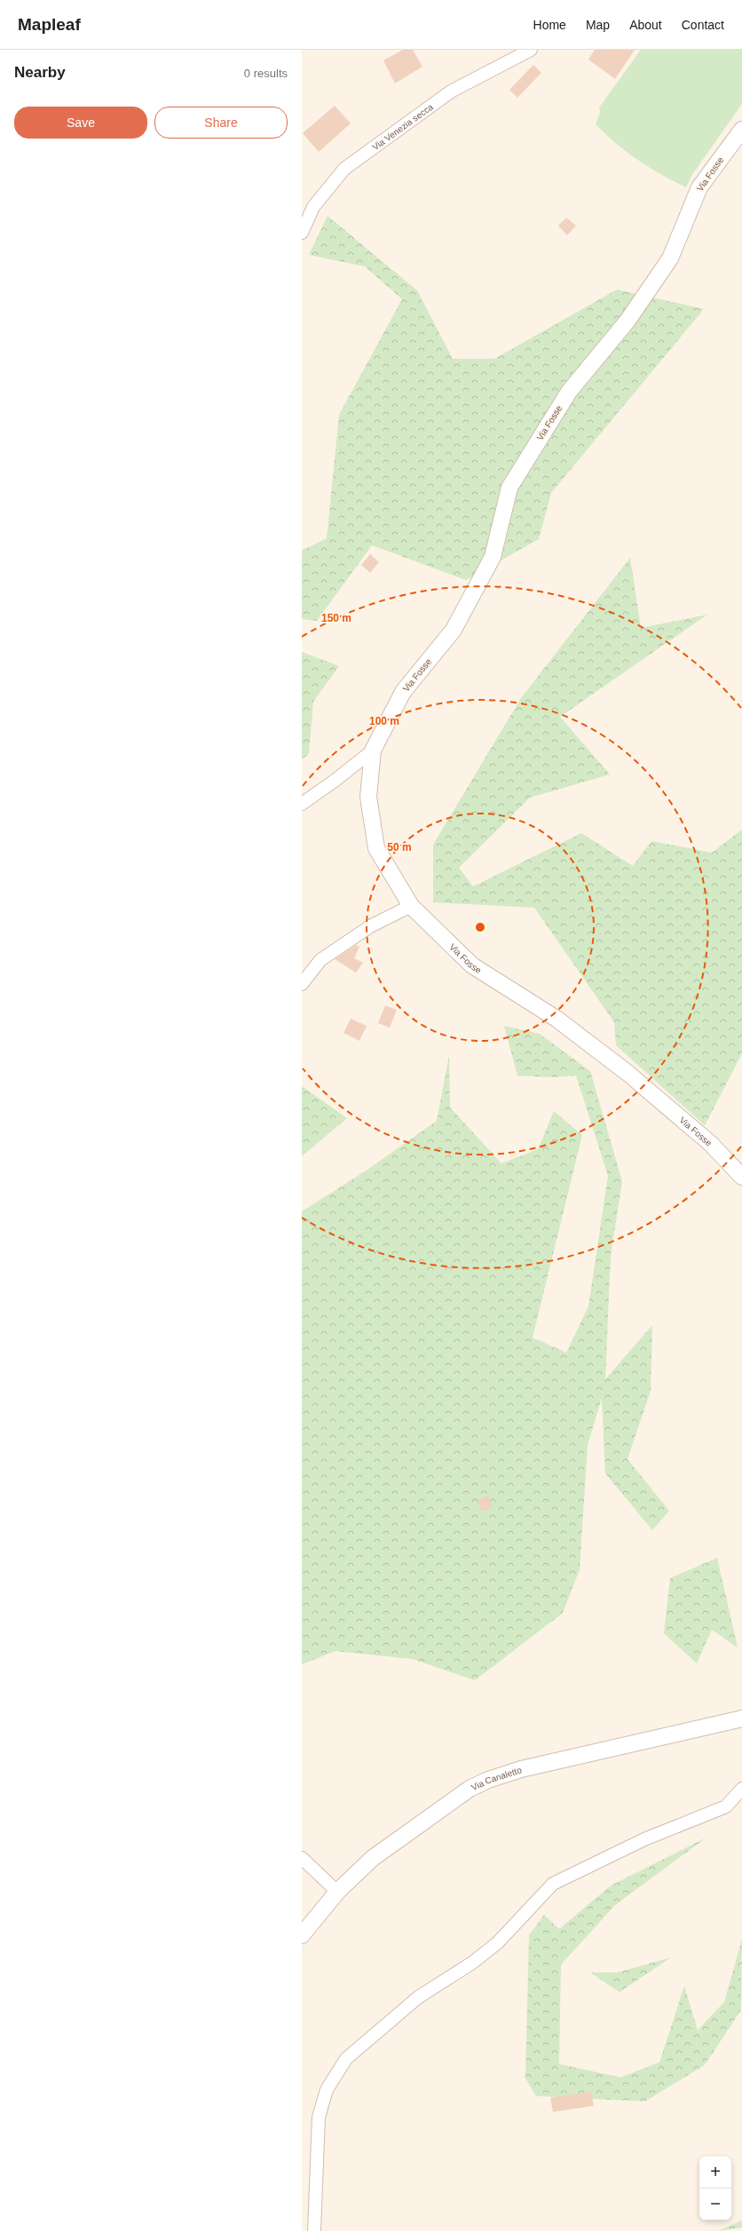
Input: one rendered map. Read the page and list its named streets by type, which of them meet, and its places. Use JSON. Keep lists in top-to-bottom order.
{
  "streets": {
    "street": ["Via Venezia secca", "Via Fosse", "Via Canaletto"]
  },
  "page": {
    "header": "Mapleaf",
    "nav": [
      "Home",
      "Map",
      "About",
      "Contact"
    ],
    "heading": ["Nearby", "0 results"],
    "buttons": ["Save", "Share"],
    "map_buttons": ["+", "−"]
  },
  "rings": ["150 m", "100 m", "50 m"]
}
